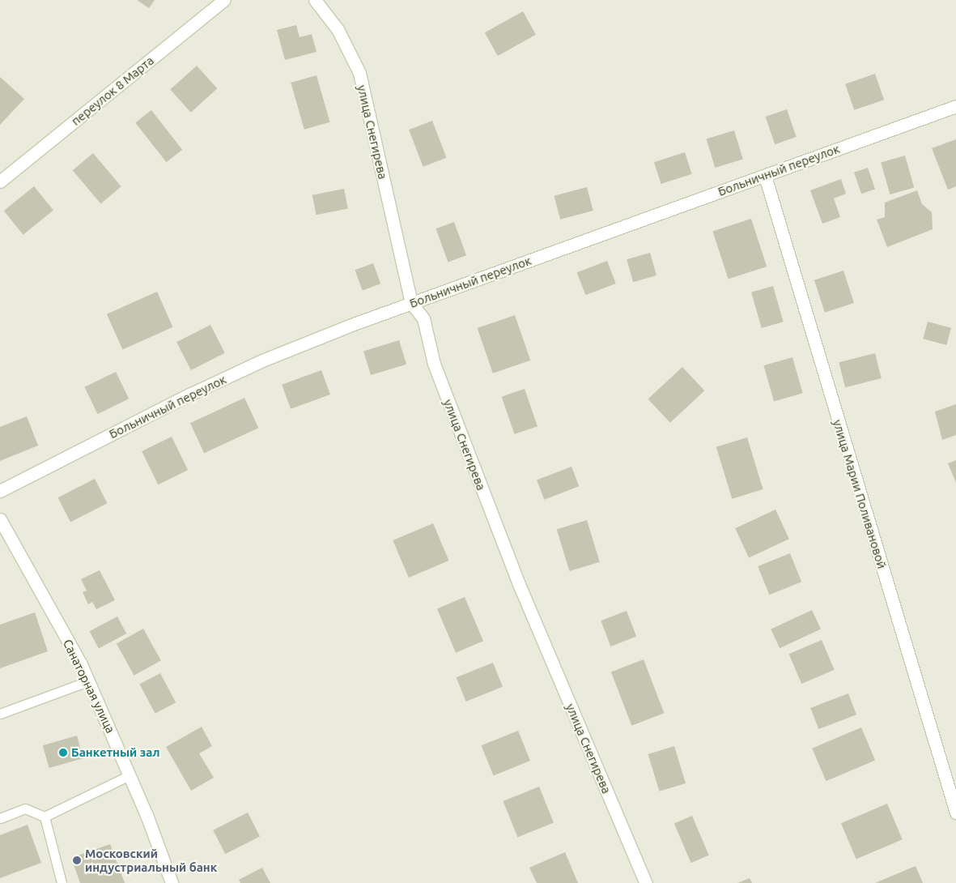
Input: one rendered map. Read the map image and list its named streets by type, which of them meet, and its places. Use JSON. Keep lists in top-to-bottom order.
{
  "streets": {
    "street": [
      "переулок 8 Марта",
      "улица Снегирева",
      "Больничный переулок",
      "улица Марии Поливановой",
      "Санаторная улица"
    ]
  },
  "crossings": [
    ["улица Снегирева", "Больничный переулок"],
    ["Больничный переулок", "улица Марии Поливановой"]
  ],
  "places": ["Банкетный зал", "Московский индустриальный банк"]
}
